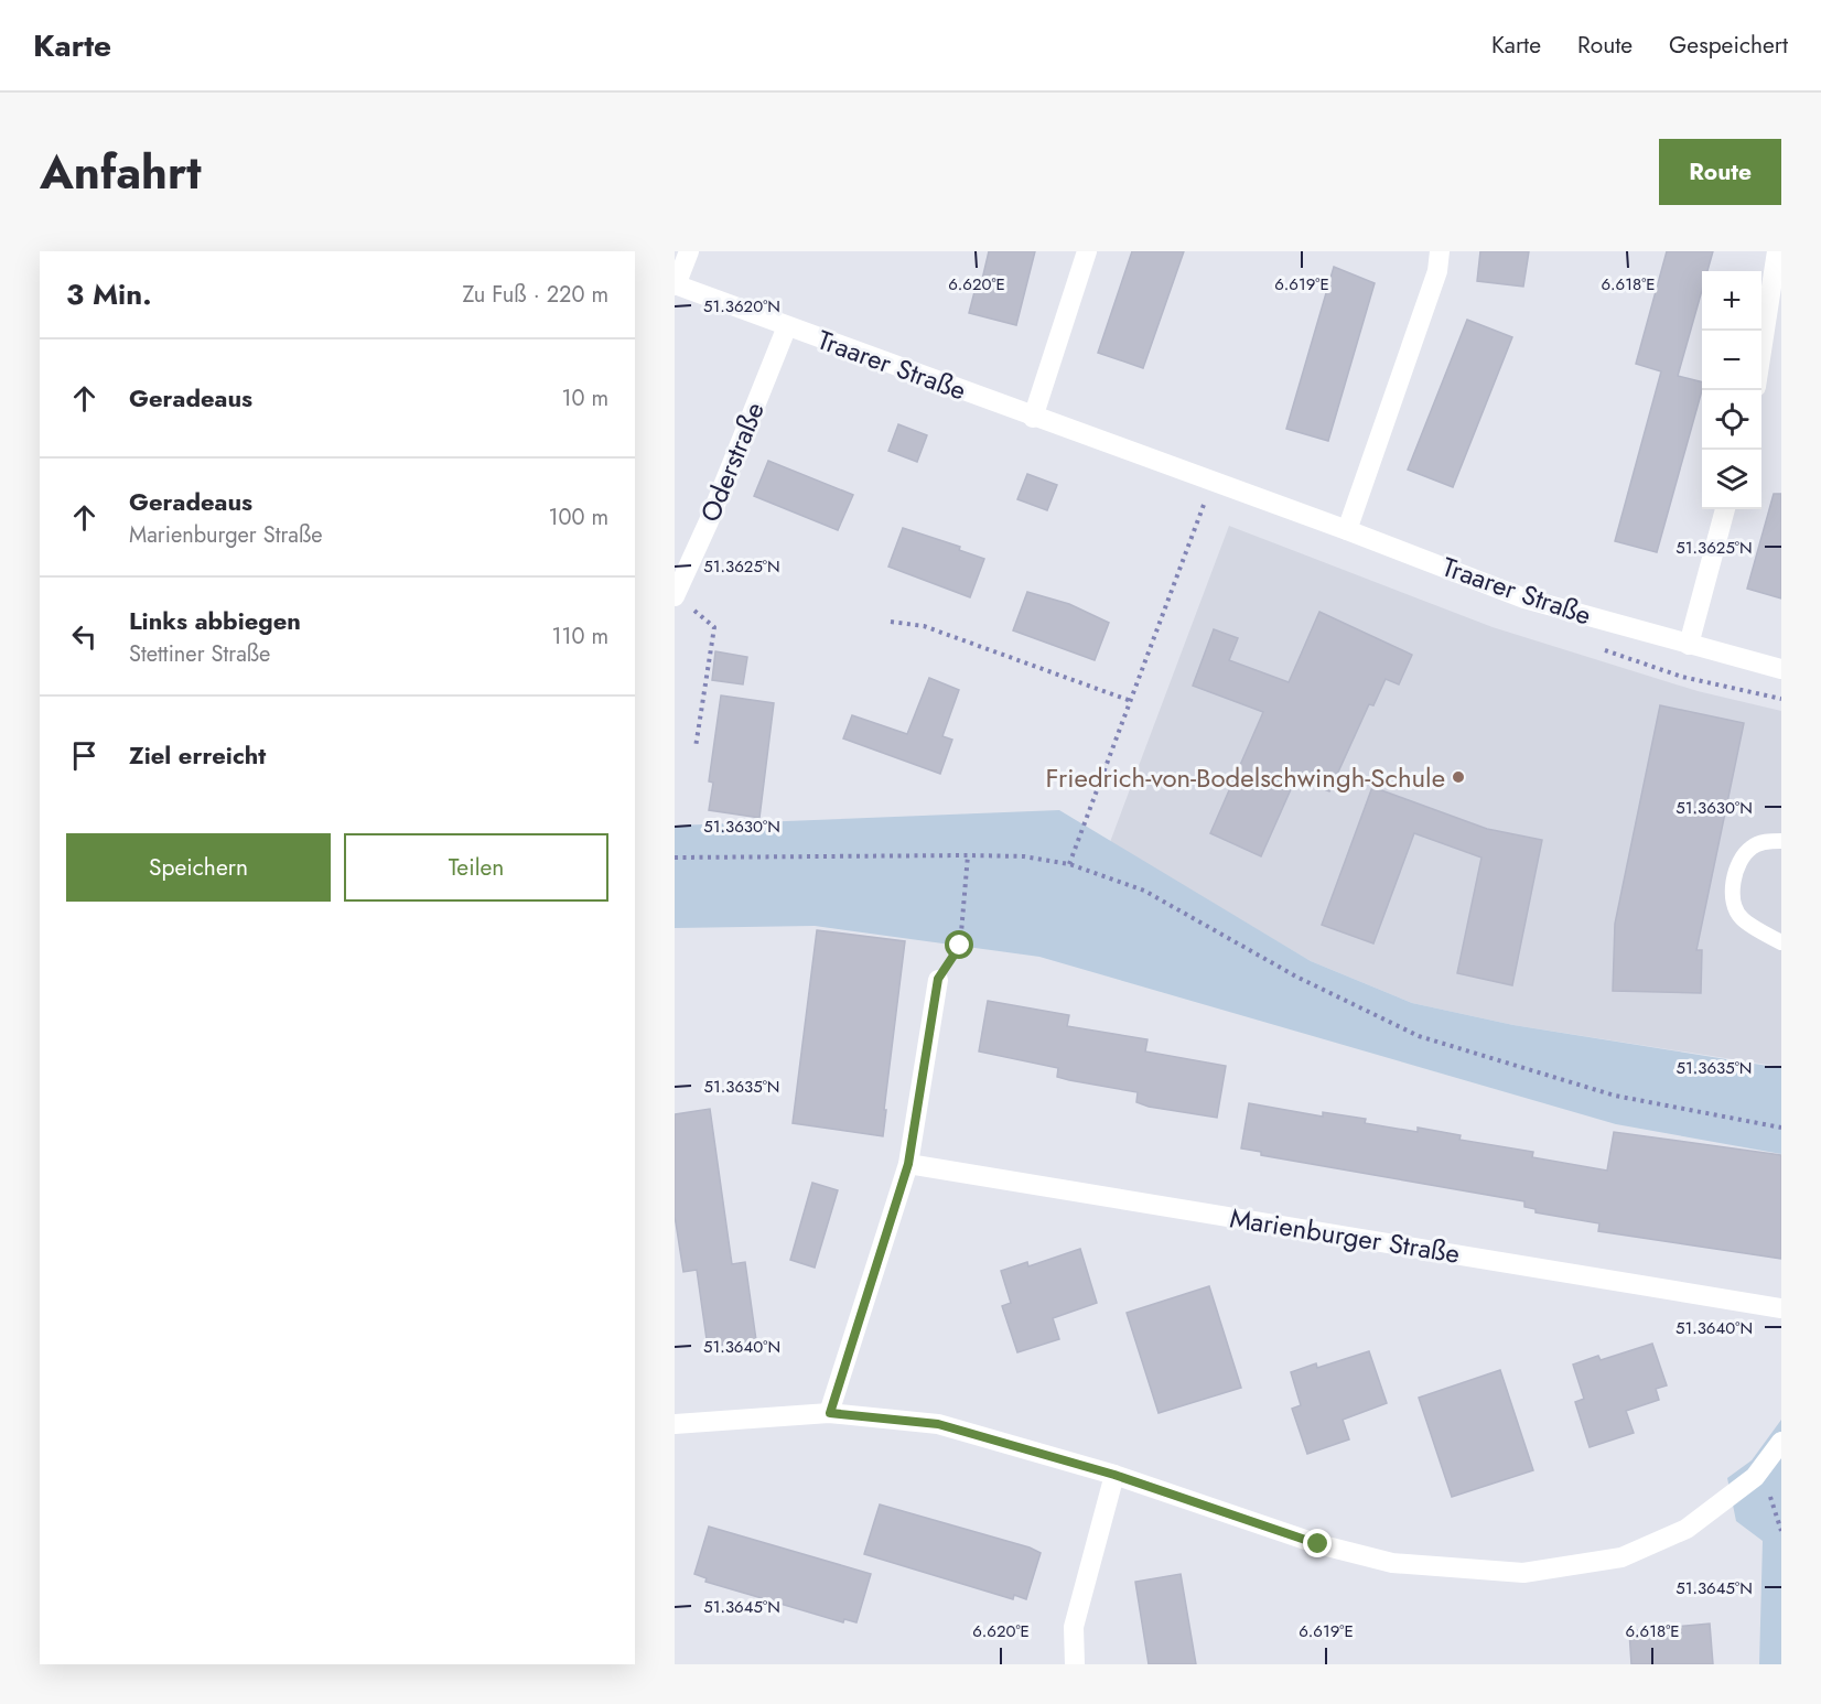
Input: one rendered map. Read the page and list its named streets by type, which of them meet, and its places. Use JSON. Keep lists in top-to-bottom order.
{
  "streets": {
    "street": ["Traarer Straße", "Oderstraße", "Marienburger Straße"]
  },
  "crossings": [
    ["Traarer Straße", "Oderstraße"]
  ],
  "places": ["Friedrich-von-Bodelschwingh-Schule"],
  "page": {
    "header": "Karte",
    "nav": ["Karte", "Route", "Gespeichert"],
    "title": "Anfahrt",
    "buttons": [
      "Route",
      ["Speichern", "Teilen"]
    ],
    "heading": ["3 Min.", "Zu Fuß · 220 m"],
    "map_buttons": ["+", "−"],
    "list": [
      ["Geradeaus", "10 m"],
      ["Geradeaus", "Marienburger Straße", "100 m"],
      ["Links abbiegen", "Stettiner Straße", "110 m"],
      "Ziel erreicht"
    ]
  },
  "coordinates": [
    "6.620°E",
    "6.619°E",
    "6.618°E",
    "51.3620°N",
    "51.3625°N",
    "51.3630°N",
    "51.3635°N",
    "51.3640°N",
    "51.3645°N"
  ]
}
